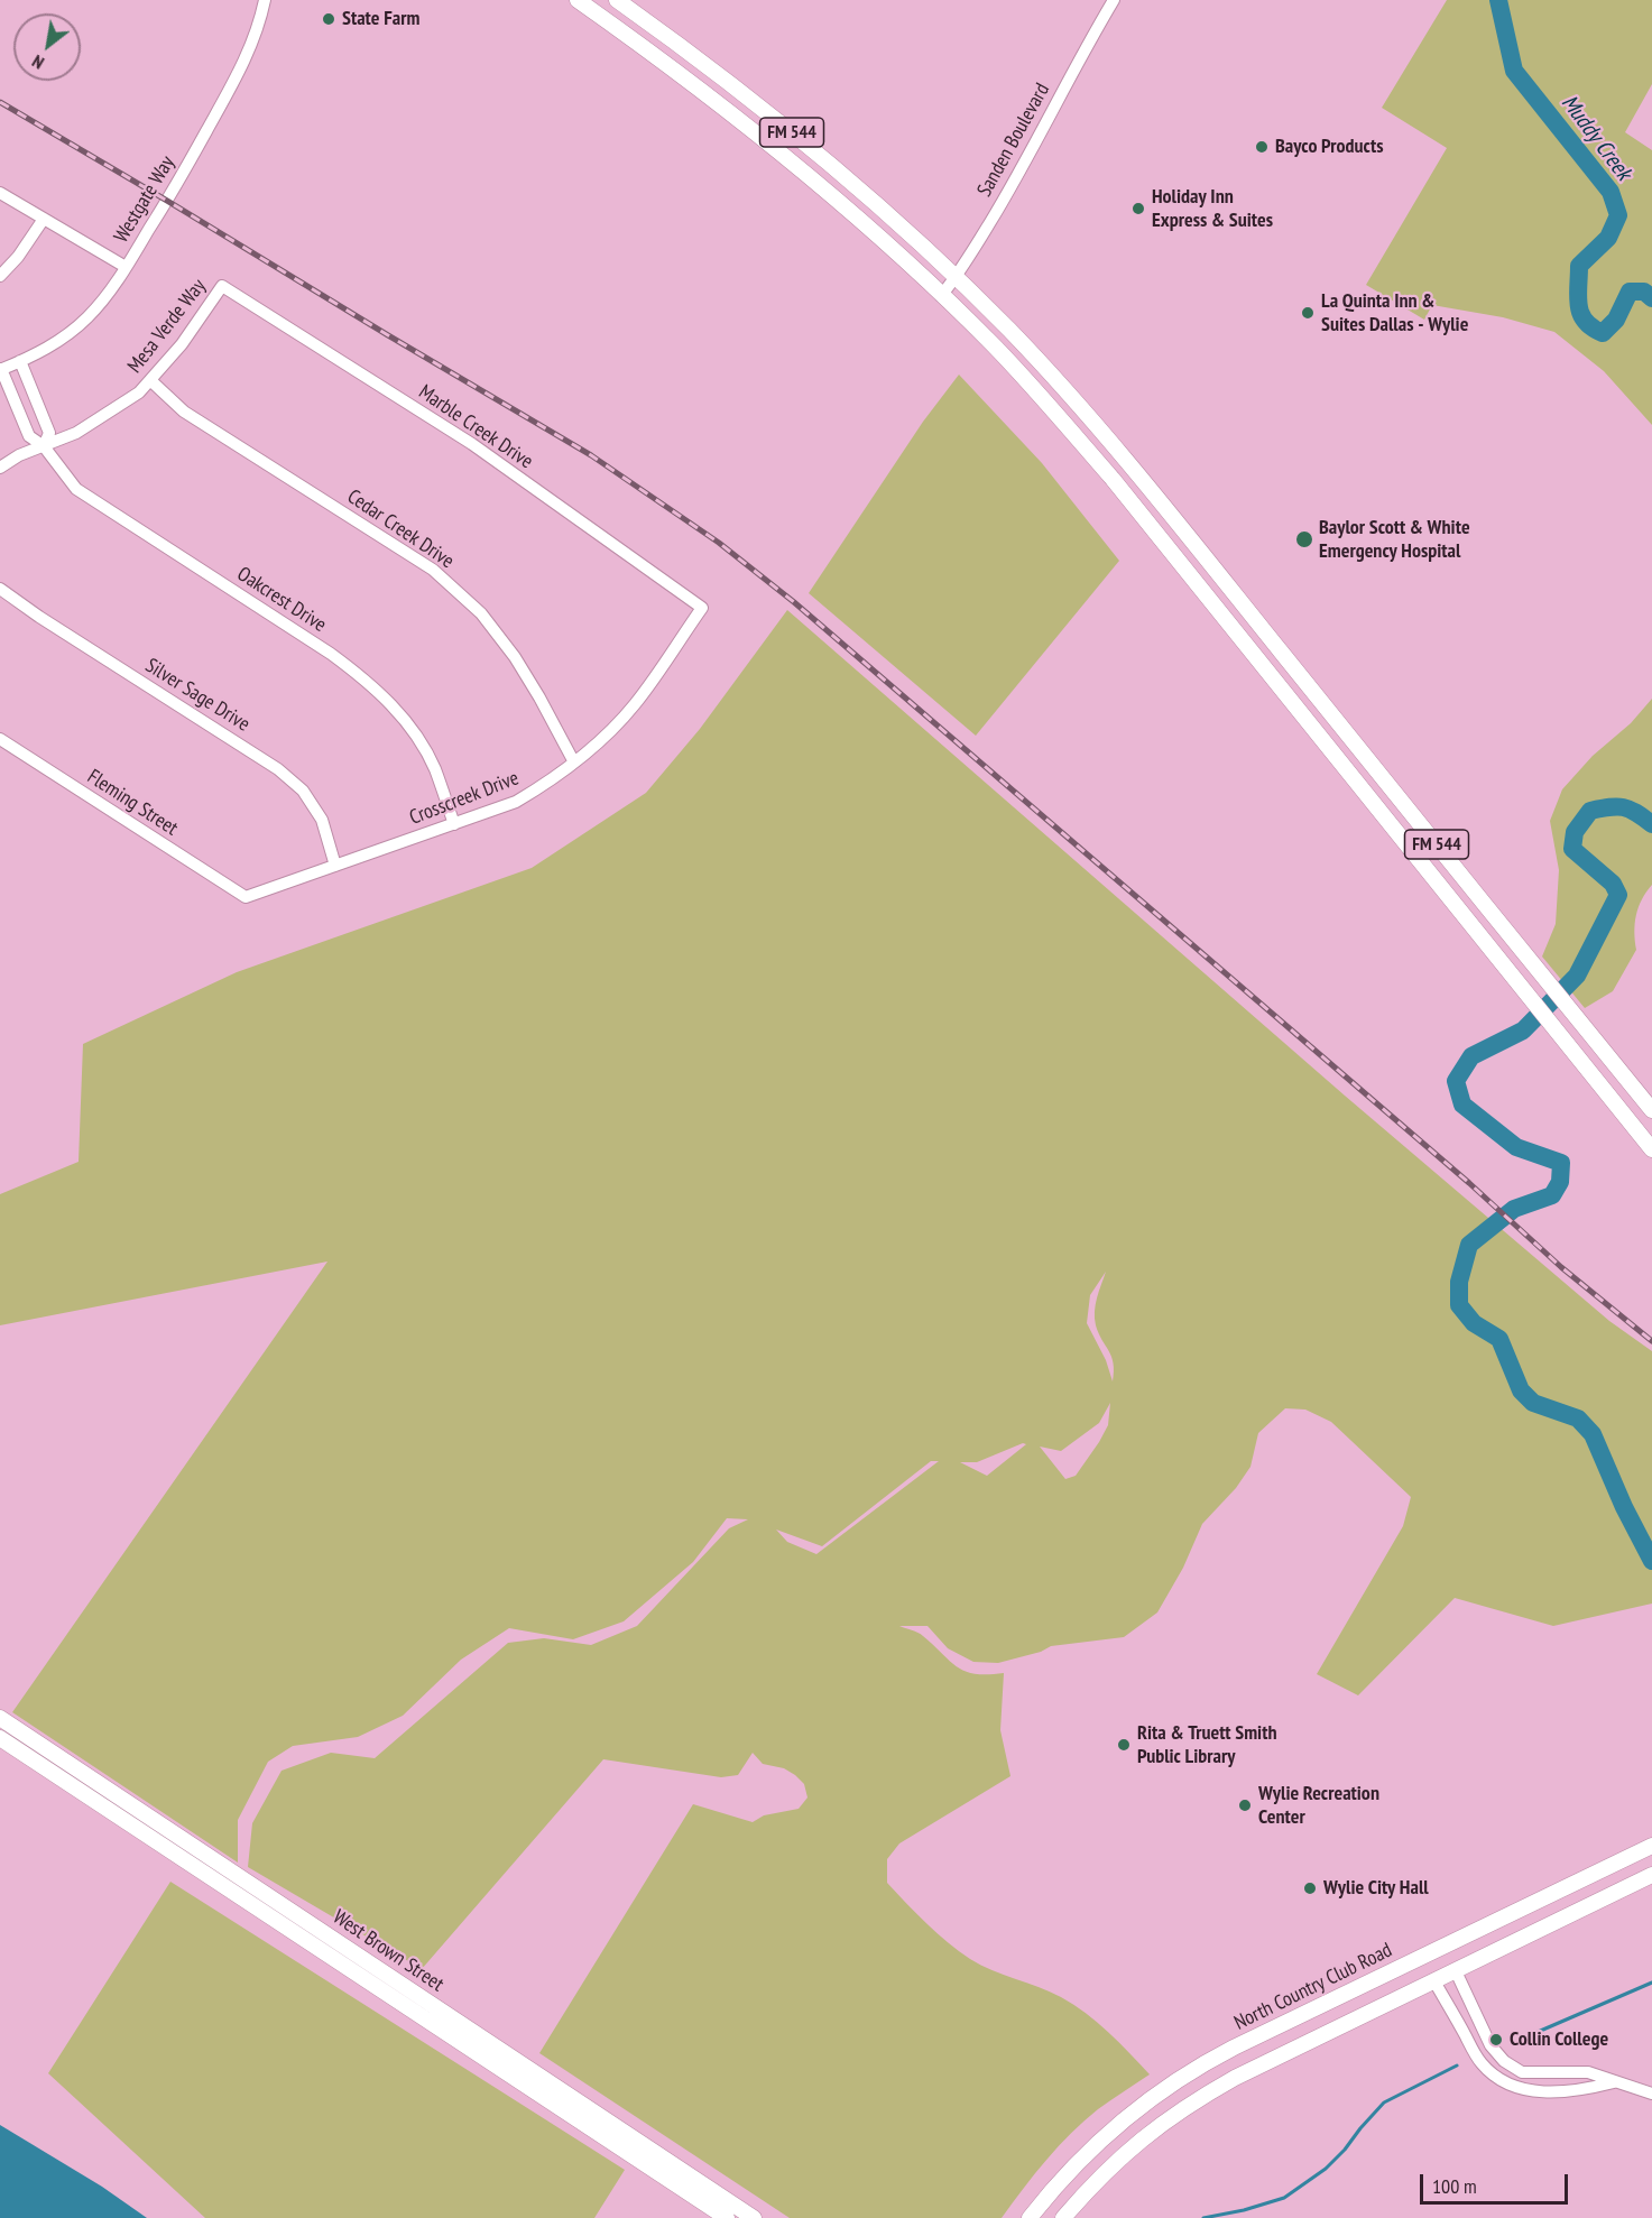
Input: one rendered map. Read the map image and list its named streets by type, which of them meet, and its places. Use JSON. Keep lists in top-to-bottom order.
{
  "streets": {
    "main road": ["FM 544", "West Brown Street", "North Country Club Road"],
    "street": [
      "Sanden Boulevard",
      "Westgate Way",
      "Mesa Verde Way",
      "Marble Creek Drive",
      "Cedar Creek Drive",
      "Oakcrest Drive",
      "Silver Sage Drive",
      "Crosscreek Drive",
      "Fleming Street"
    ]
  },
  "crossings": [
    ["FM 544", "Sanden Boulevard"],
    ["Westgate Way", "Oakcrest Drive"],
    ["Mesa Verde Way", "Marble Creek Drive"],
    ["Mesa Verde Way", "Cedar Creek Drive"],
    ["Mesa Verde Way", "Oakcrest Drive"],
    ["Marble Creek Drive", "Crosscreek Drive"],
    ["Cedar Creek Drive", "Crosscreek Drive"],
    ["Oakcrest Drive", "Crosscreek Drive"],
    ["Silver Sage Drive", "Crosscreek Drive"],
    ["Crosscreek Drive", "Fleming Street"]
  ],
  "water": ["Muddy Creek"],
  "places": [
    "State Farm",
    "Bayco Products",
    "Holiday Inn Express & Suites",
    "La Quinta Inn & Suites Dallas - Wylie",
    "Baylor Scott & White Emergency Hospital",
    "Rita & Truett Smith Public Library",
    "Wylie Recreation Center",
    "Wylie City Hall",
    "Collin College"
  ],
  "scale_bar": "100 m",
  "north": "bottom left"
}
